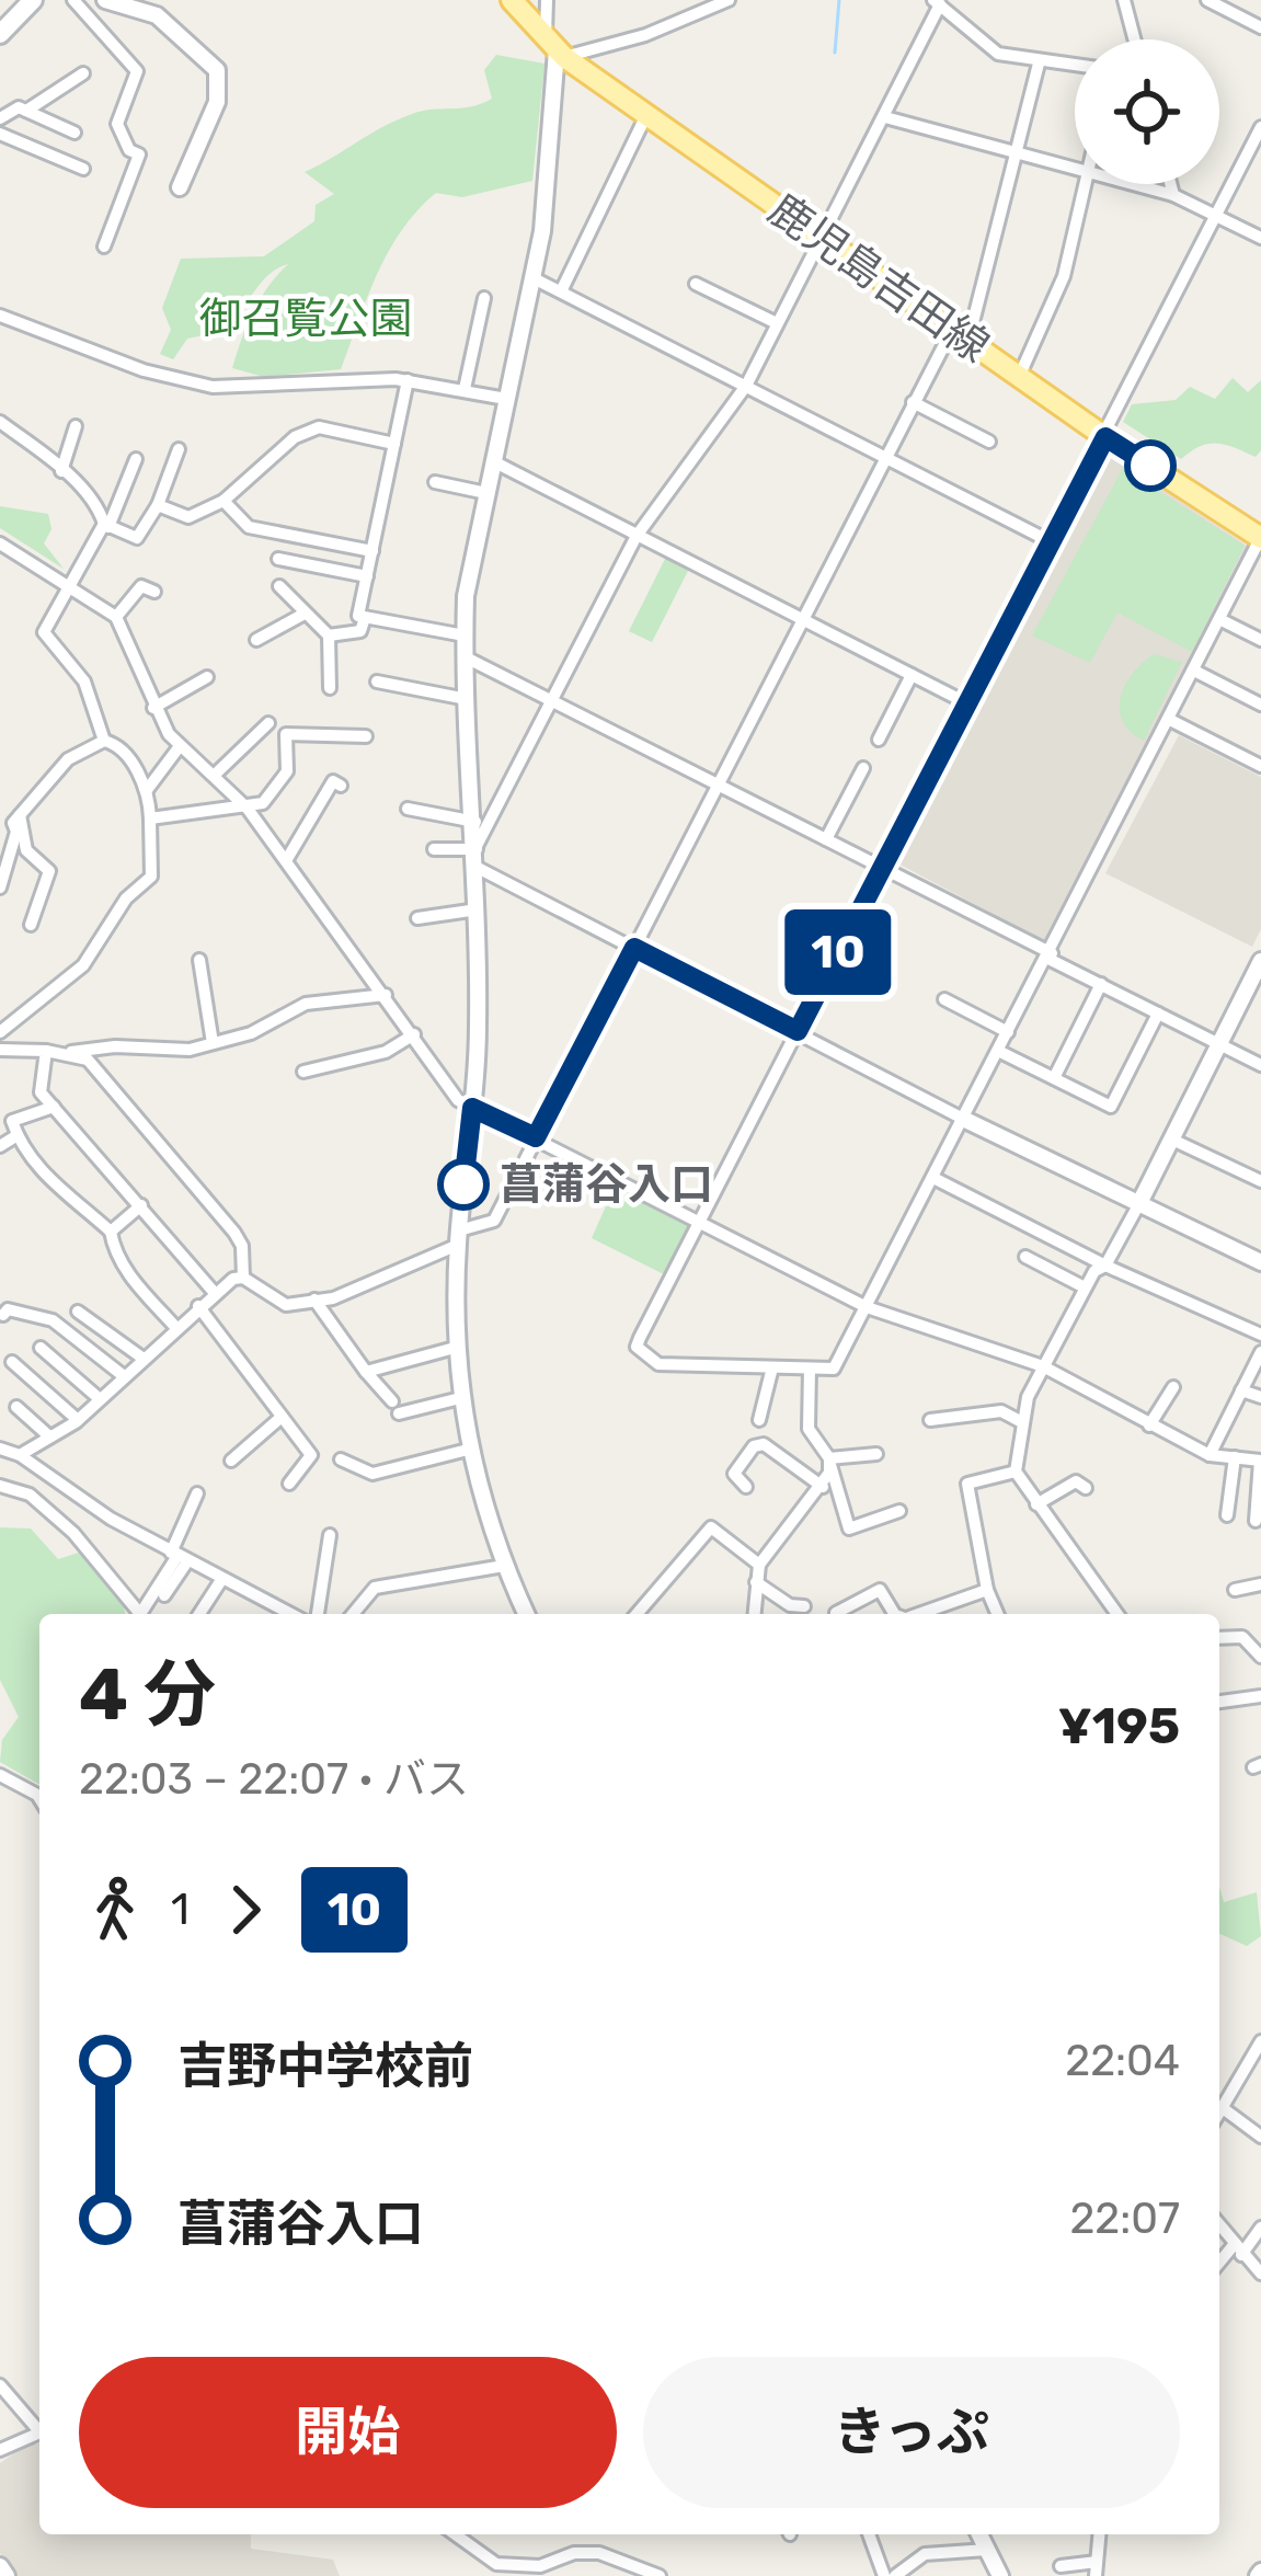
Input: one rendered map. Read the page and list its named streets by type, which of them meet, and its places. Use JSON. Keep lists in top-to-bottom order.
{
  "streets": {
    "main road": ["鹿児島吉田線"]
  },
  "parks": ["御召覧公園"],
  "places": ["菖蒲谷入口"],
  "lines": ["bus line 10"],
  "page": {
    "on_map": "10",
    "heading": ["4 分", "22:03 – 22:07 · バス", "¥195"],
    "legs": ["1", "10"],
    "list": [
      {
        "name": "吉野中学校前",
        "value": "22:04"
      },
      {
        "name": "菖蒲谷入口",
        "value": "22:07"
      }
    ],
    "buttons": ["開始", "きっぷ"]
  }
}
